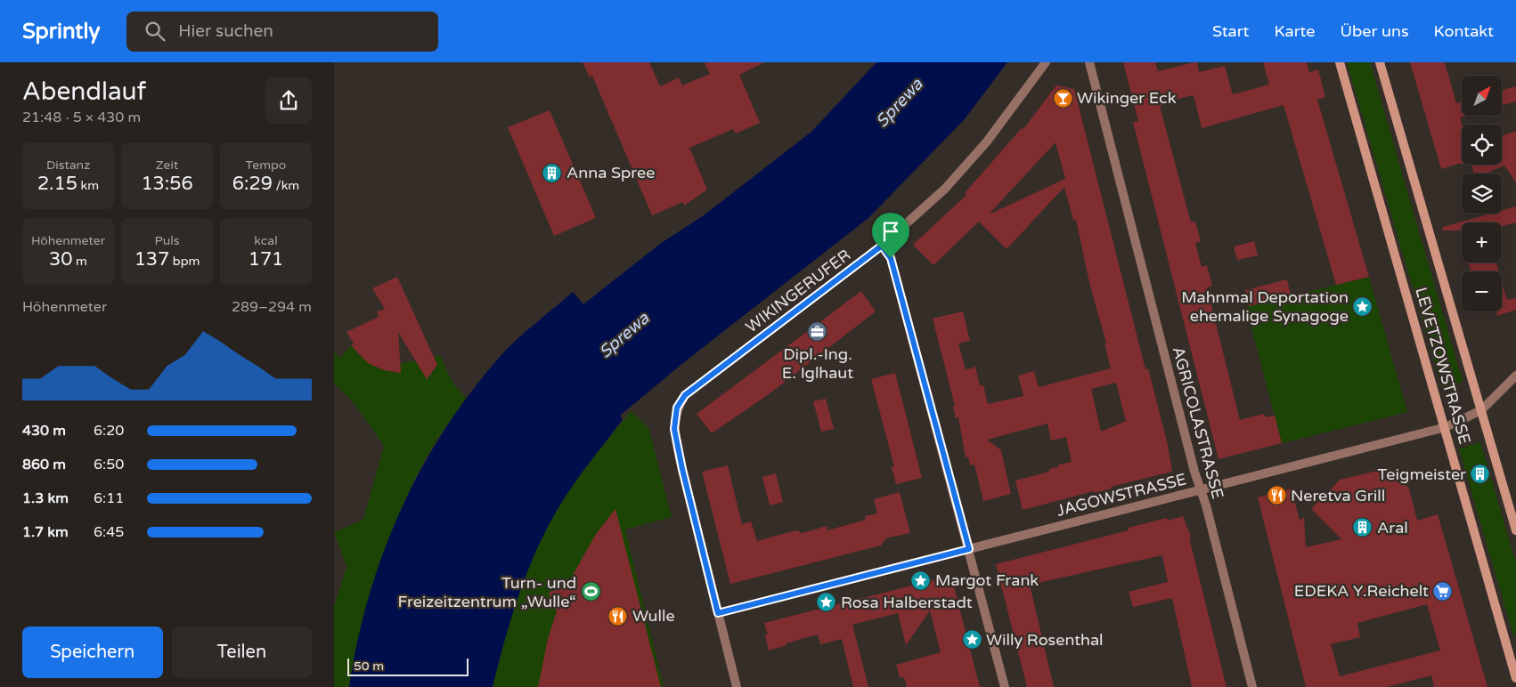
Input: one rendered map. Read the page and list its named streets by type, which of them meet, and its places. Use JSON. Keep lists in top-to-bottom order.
{
  "streets": {
    "main road": ["LEVETZOWSTRASSE"],
    "street": ["WIKINGERUFER", "AGRICOLASTRASSE", "JAGOWSTRASSE"]
  },
  "crossings": [
    ["WIKINGERUFER", "JAGOWSTRASSE"],
    ["LEVETZOWSTRASSE", "JAGOWSTRASSE"],
    ["AGRICOLASTRASSE", "JAGOWSTRASSE"]
  ],
  "water": ["Sprewa"],
  "places": {
    "bar": ["Wikinger Eck"],
    "building": ["Anna Spree", "Teigmeister", "Aral"],
    "place": [
      "Mahnmal Deportation ehemalige Synagoge",
      "Margot Frank",
      "Rosa Halberstadt",
      "Willy Rosenthal"
    ],
    "office": ["Dipl.-Ing. E. Iglhaut"],
    "restaurant": ["Neretva Grill", "Wulle"],
    "supermarket": ["EDEKA Y.Reichelt"],
    "sports": ["Turn- und Freizeitzentrum „Wulle“"]
  },
  "scale_bar": "50 m",
  "north": "top right",
  "page": {
    "header": "Sprintly",
    "search": "Hier suchen",
    "nav": [
      "Start",
      "Karte",
      "Über uns",
      "Kontakt"
    ],
    "heading": ["Abendlauf", "21:48 · 5 × 430 m"],
    "map_buttons": ["+", "−"],
    "stats": [
      ["Distanz", "2.15 km"],
      ["Zeit", "13:56"],
      ["Tempo", "6:29 /km"],
      ["Höhenmeter", "30 m"],
      ["Puls", "137 bpm"],
      ["kcal", "171"]
    ],
    "chart": ["Höhenmeter", "289–294 m"],
    "list": [
      {
        "name": "430 m",
        "note": "6:20"
      },
      {
        "name": "860 m",
        "note": "6:50"
      },
      {
        "name": "1.3 km",
        "note": "6:11"
      },
      {
        "name": "1.7 km",
        "note": "6:45"
      }
    ],
    "buttons": ["Speichern", "Teilen"],
    "scale": "50 m"
  }
}
